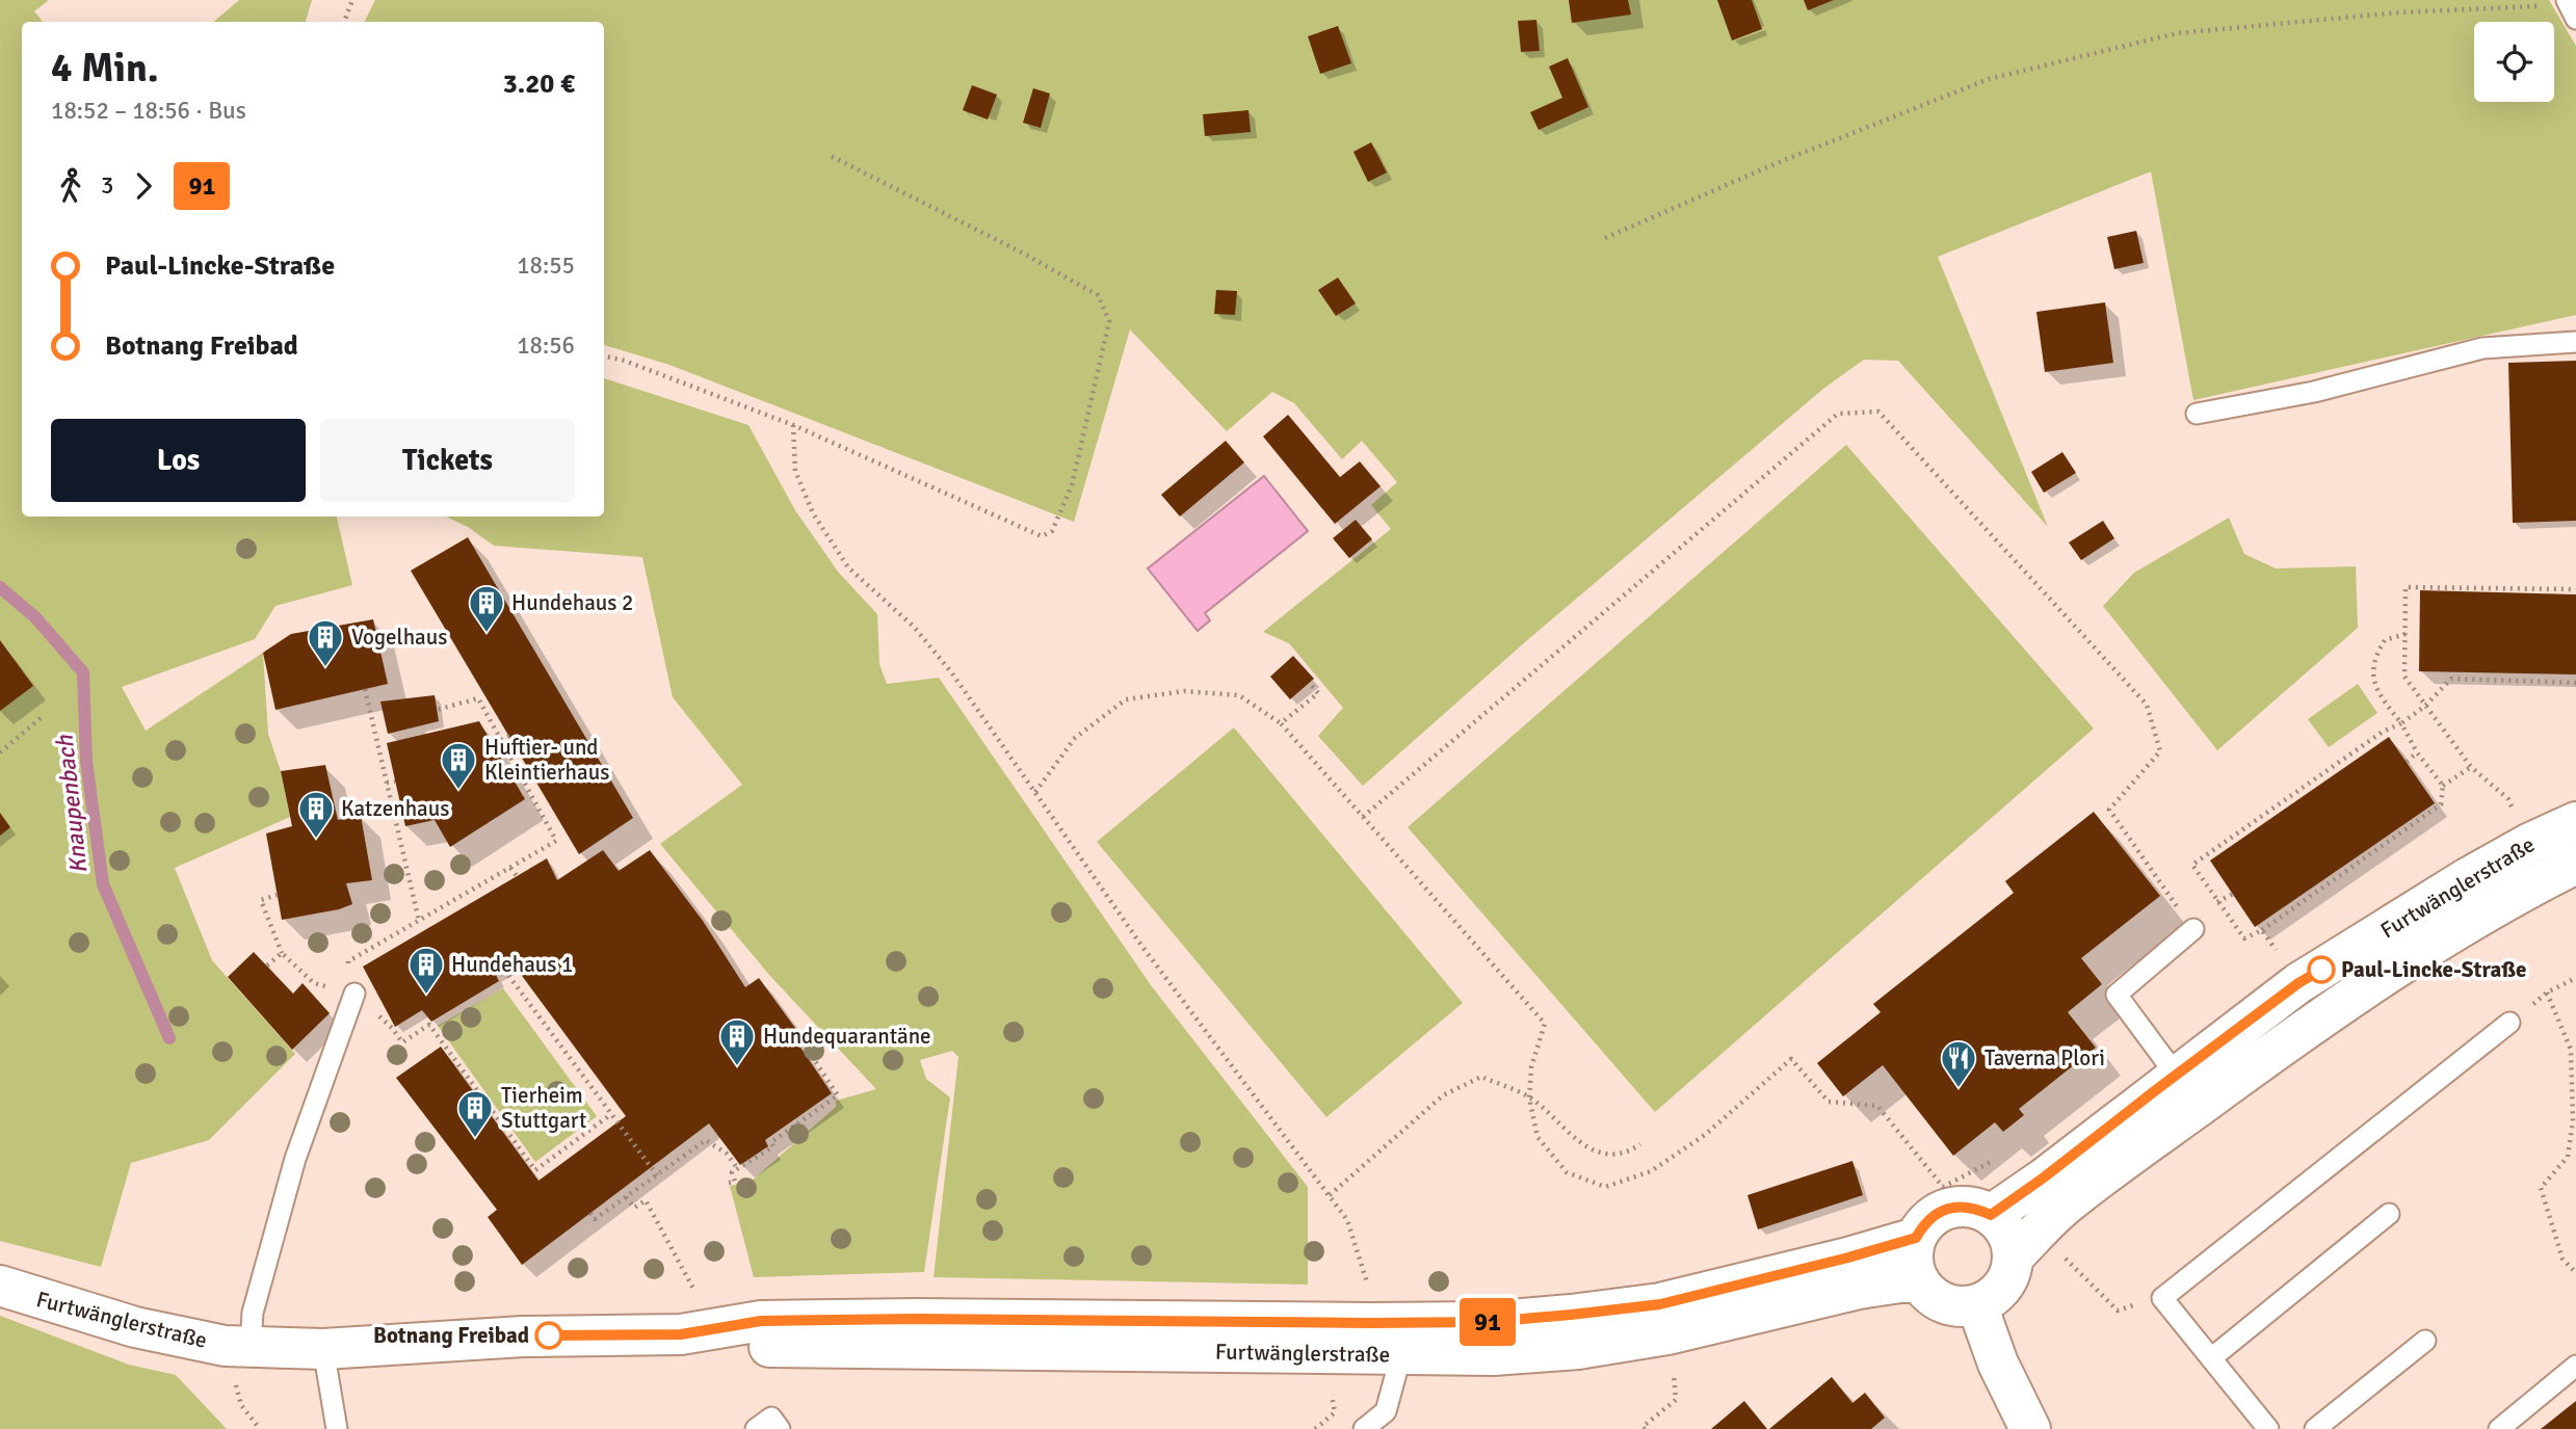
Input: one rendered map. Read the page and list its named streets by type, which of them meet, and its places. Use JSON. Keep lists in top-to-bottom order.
{
  "streets": {
    "main road": ["Furtwänglerstraße"]
  },
  "water": ["Knaupenbach"],
  "places": {
    "building": [
      "Hundehaus 2",
      "Vogelhaus",
      "Huftier- und Kleintierhaus",
      "Katzenhaus",
      "Hundehaus 1",
      "Hundequarantäne",
      "Tierheim Stuttgart"
    ],
    "other": ["Paul-Lincke-Straße", "Botnang Freibad"],
    "restaurant": ["Taverna Plori"]
  },
  "lines": ["bus line 91"],
  "page": {
    "on_map": "91",
    "heading": ["4 Min.", "18:52 – 18:56 · Bus", "3.20 €"],
    "legs": ["3", "91"],
    "list": [
      {
        "name": "Paul-Lincke-Straße",
        "value": "18:55"
      },
      {
        "name": "Botnang Freibad",
        "value": "18:56"
      }
    ],
    "buttons": ["Los", "Tickets"]
  }
}
